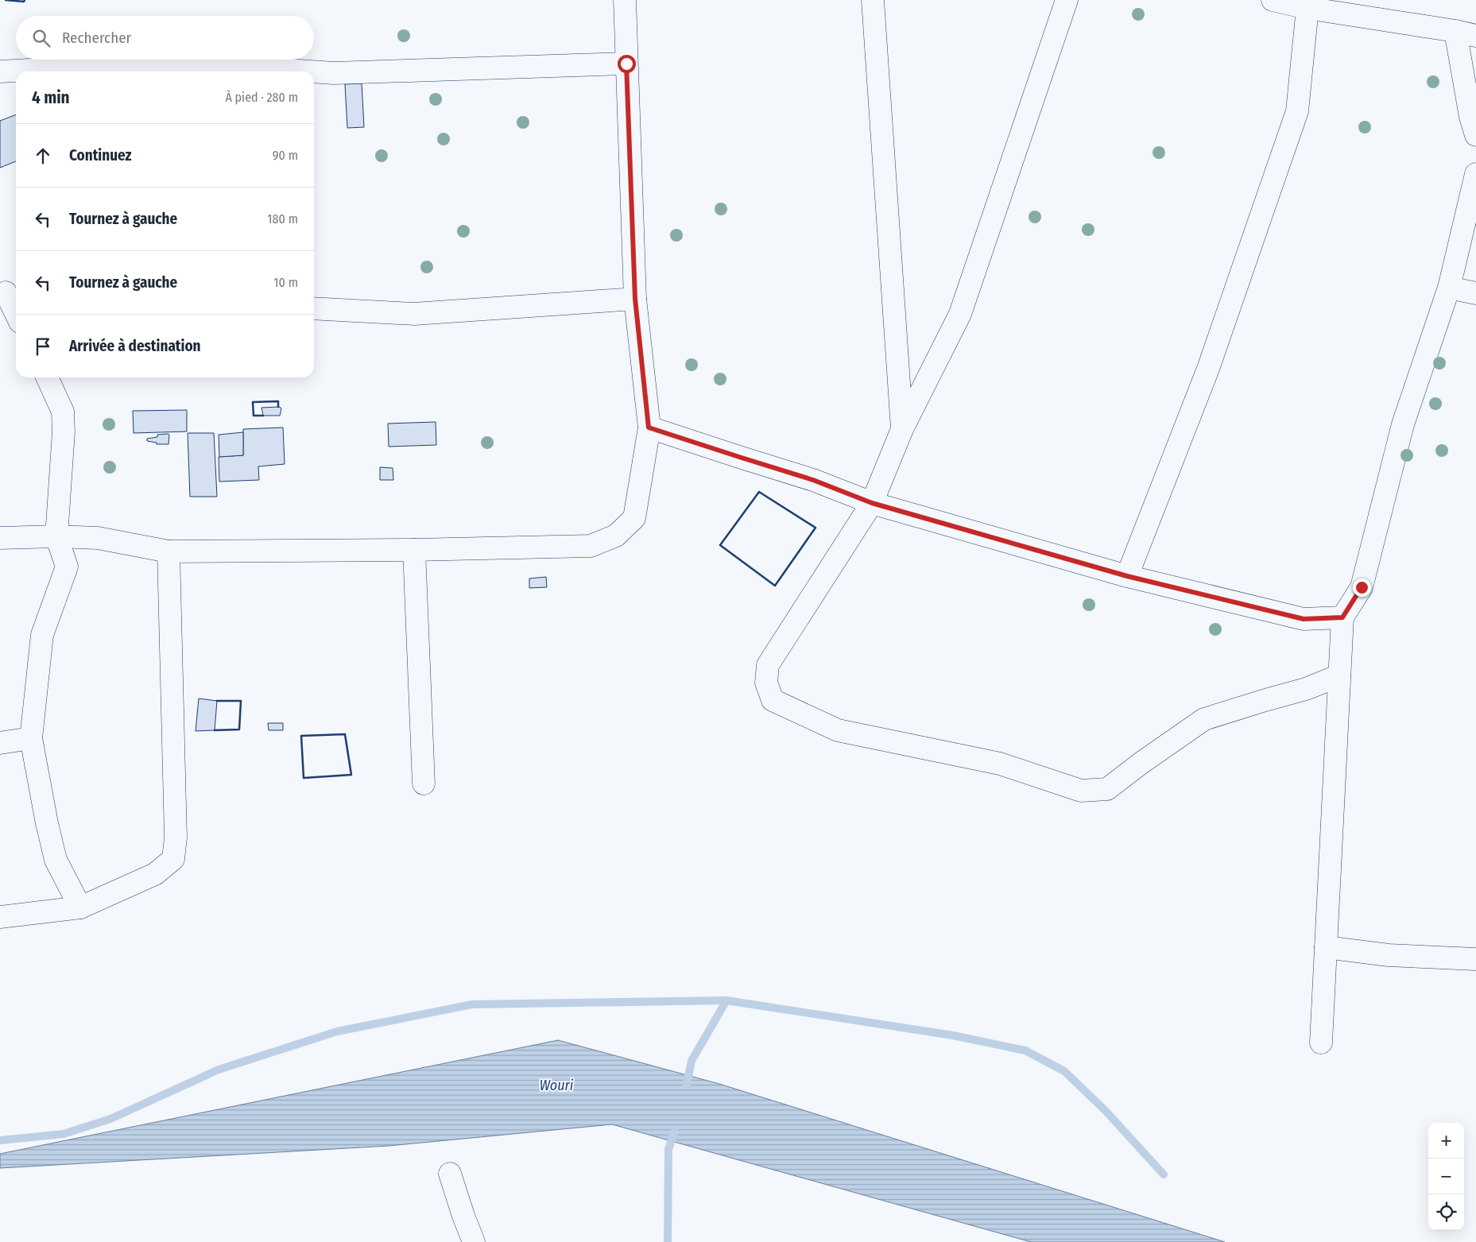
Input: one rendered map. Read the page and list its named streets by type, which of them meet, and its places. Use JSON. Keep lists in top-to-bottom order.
{
  "water": ["Wouri"],
  "page": {
    "search": "Rechercher",
    "heading": ["4 min", "À pied · 280 m"],
    "list": [
      ["Continuez", "90 m"],
      ["Tournez à gauche", "180 m"],
      ["Tournez à gauche", "10 m"],
      "Arrivée à destination"
    ],
    "map_buttons": ["+", "−"]
  }
}
